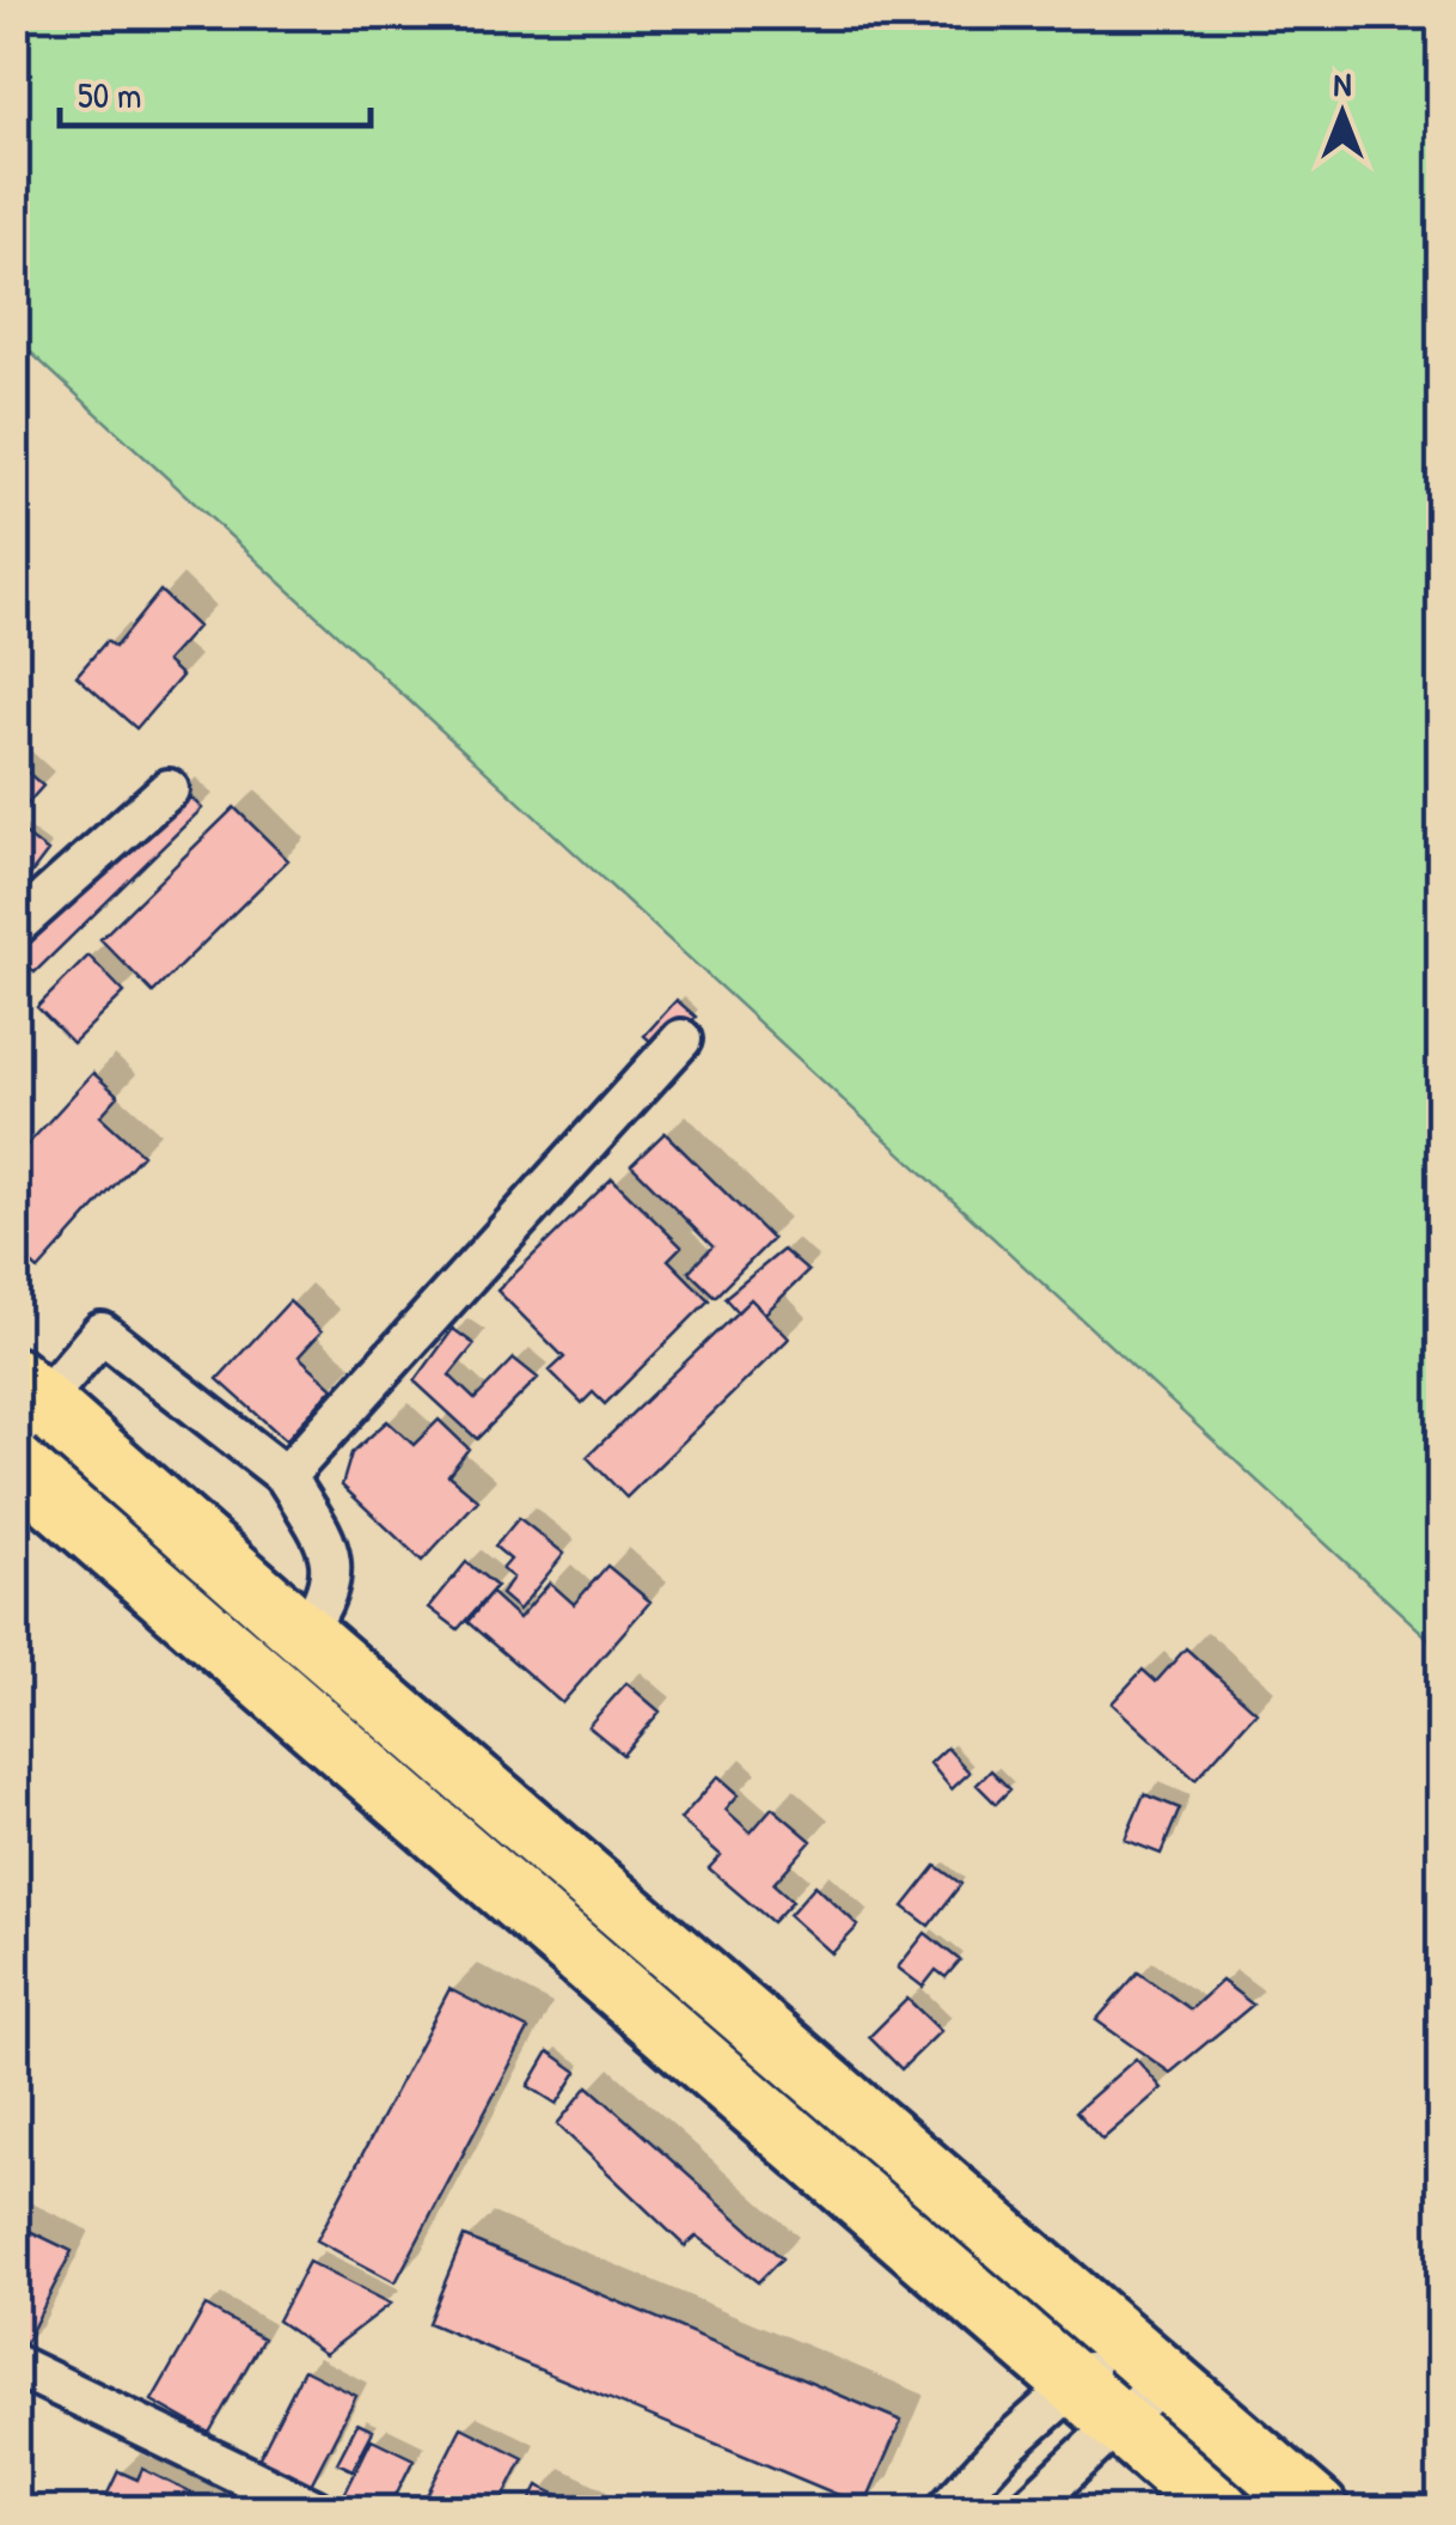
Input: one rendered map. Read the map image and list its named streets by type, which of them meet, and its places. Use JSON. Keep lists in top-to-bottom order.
{
  "scale_bar": "50 m",
  "north": "top"
}
